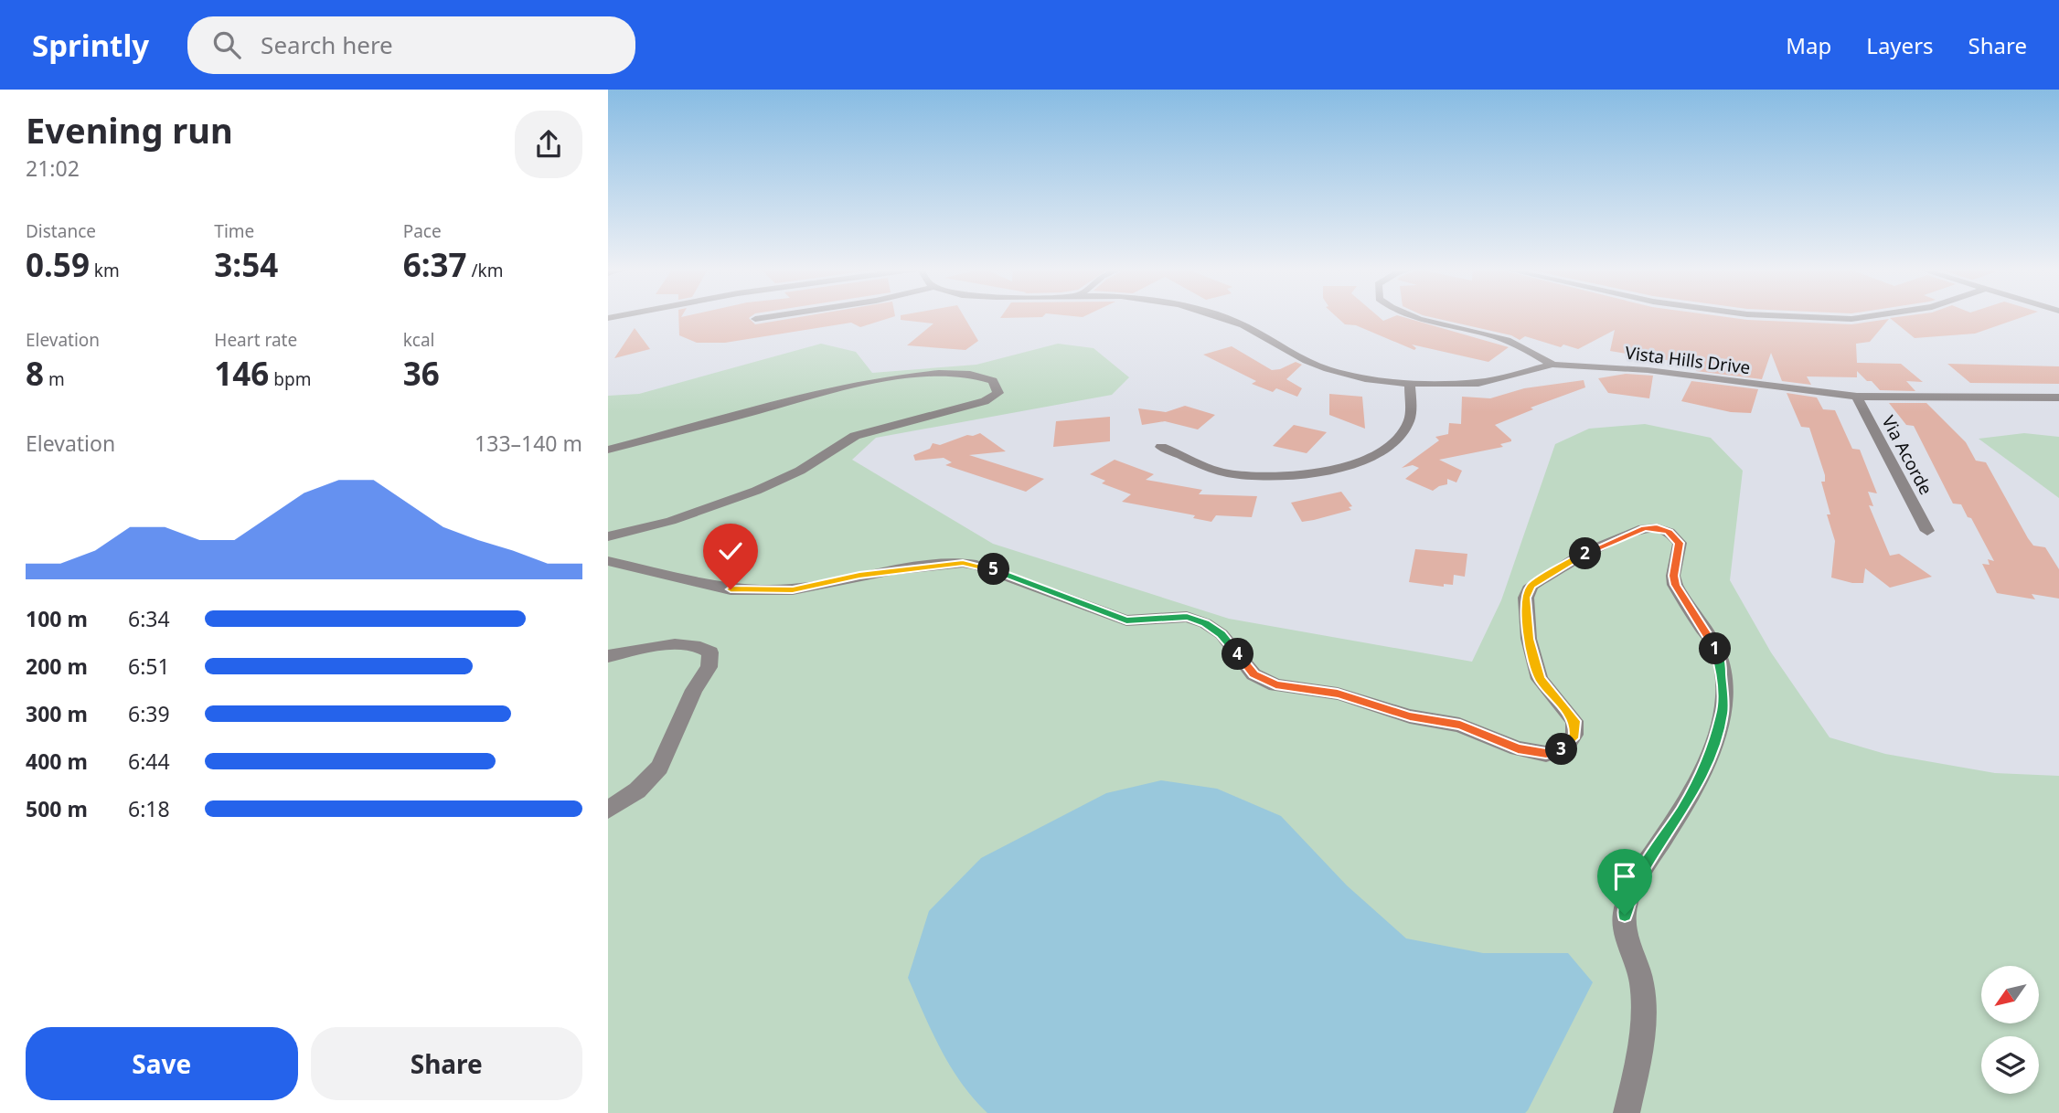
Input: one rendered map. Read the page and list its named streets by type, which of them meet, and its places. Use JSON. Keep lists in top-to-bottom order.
{
  "streets": {
    "street": ["Vista Hills Drive", "Via Acorde"]
  },
  "crossings": [
    ["Vista Hills Drive", "Via Acorde"]
  ],
  "north": "bottom left",
  "page": {
    "header": "Sprintly",
    "search": "Search here",
    "nav": ["Map", "Layers", "Share"],
    "heading": ["Evening run", "21:02"],
    "stats": [
      ["Distance", "0.59 km"],
      ["Time", "3:54"],
      ["Pace", "6:37 /km"],
      ["Elevation", "8 m"],
      ["Heart rate", "146 bpm"],
      ["kcal", "36"]
    ],
    "chart": ["Elevation", "133–140 m"],
    "pins": [
      "2",
      "5",
      "1",
      "4",
      "3"
    ],
    "list": [
      {
        "name": "100 m",
        "note": "6:34"
      },
      {
        "name": "200 m",
        "note": "6:51"
      },
      {
        "name": "300 m",
        "note": "6:39"
      },
      {
        "name": "400 m",
        "note": "6:44"
      },
      {
        "name": "500 m",
        "note": "6:18"
      }
    ],
    "buttons": ["Save", "Share"]
  }
}
